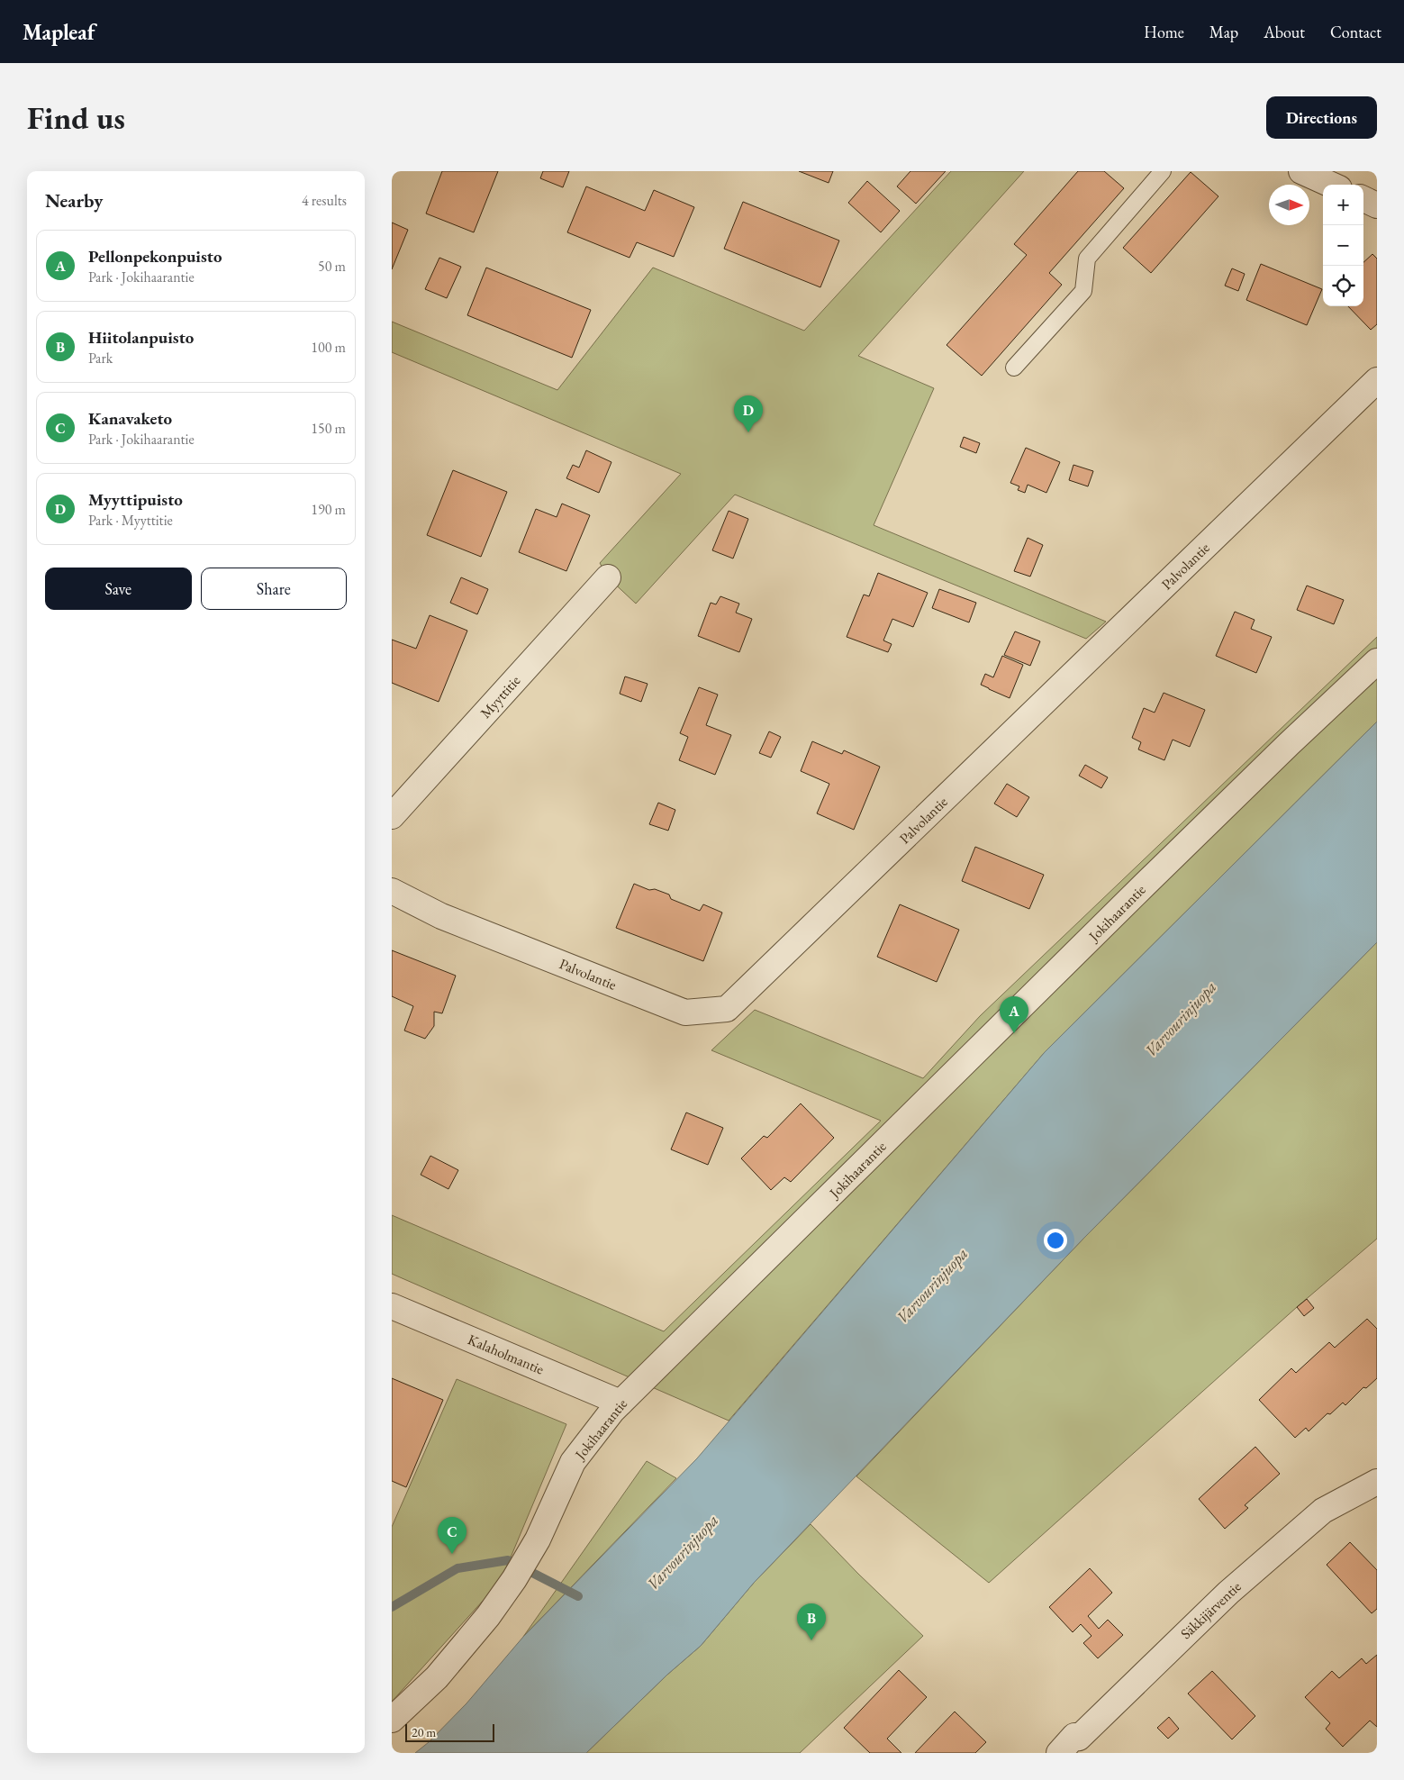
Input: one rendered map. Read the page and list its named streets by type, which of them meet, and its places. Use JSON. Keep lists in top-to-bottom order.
{
  "streets": {
    "street": [
      "Palvolantie",
      "Myyttitie",
      "Jokihaarantie",
      "Kalaholmantie",
      "Säkkijärventie"
    ]
  },
  "crossings": [
    ["Jokihaarantie", "Kalaholmantie"]
  ],
  "water": ["Varvourinjuopa"],
  "scale_bar": "20 m",
  "north": "right",
  "page": {
    "header": "Mapleaf",
    "nav": [
      "Home",
      "Map",
      "About",
      "Contact"
    ],
    "buttons": [
      "Directions",
      ["Save", "Share"]
    ],
    "title": "Find us",
    "heading": ["Nearby", "4 results"],
    "map_buttons": ["+", "−"],
    "list": [
      {
        "mark": "A",
        "name": "Pellonpekonpuisto",
        "note": "Park · Jokihaarantie",
        "value": "50 m"
      },
      {
        "mark": "B",
        "name": "Hiitolanpuisto",
        "note": "Park",
        "value": "100 m"
      },
      {
        "mark": "C",
        "name": "Kanavaketo",
        "note": "Park · Jokihaarantie",
        "value": "150 m"
      },
      {
        "mark": "D",
        "name": "Myyttipuisto",
        "note": "Park · Myyttitie",
        "value": "190 m"
      }
    ],
    "pins": [
      "D",
      "A",
      "C",
      "B"
    ],
    "scale": "20 m"
  }
}
